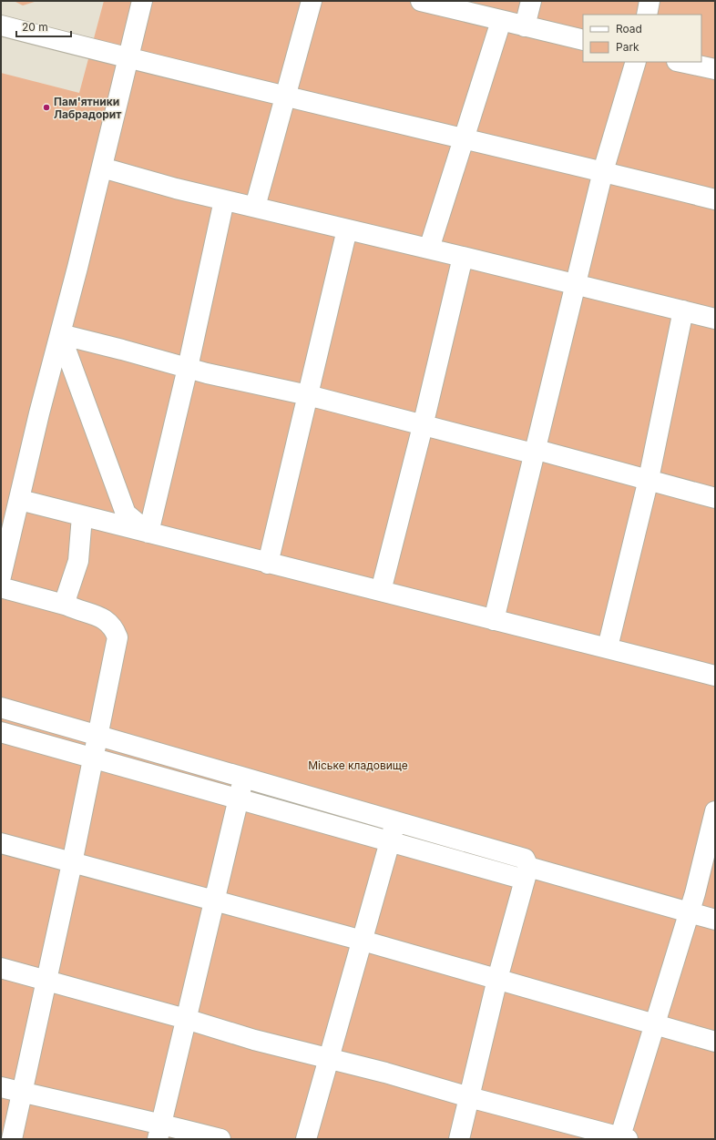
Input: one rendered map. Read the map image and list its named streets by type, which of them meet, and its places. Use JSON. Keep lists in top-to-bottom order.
{
  "parks": ["Міське кладовище"],
  "places": ["Пам'ятники Лабрадорит"],
  "legend": ["Road", "Park"],
  "scale_bar": "20 m"
}
